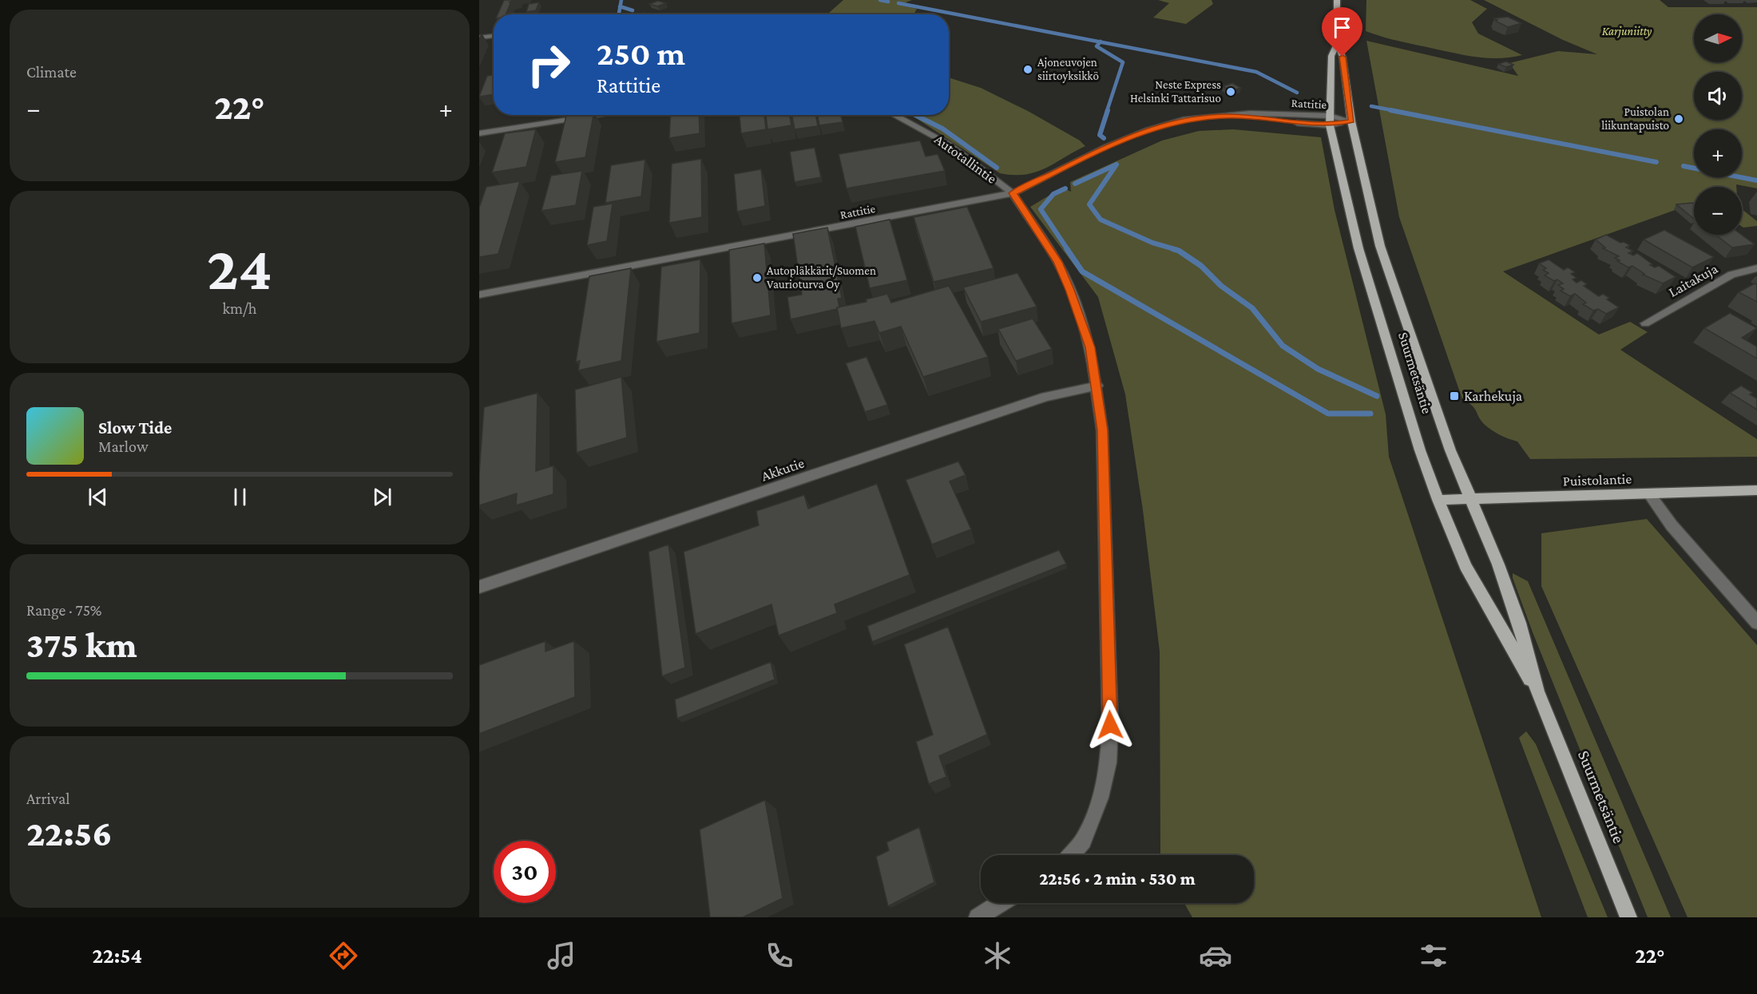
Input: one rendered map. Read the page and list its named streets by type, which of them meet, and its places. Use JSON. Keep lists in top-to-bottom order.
{
  "streets": {
    "main road": ["Suurmetsäntie", "Puistolantie"],
    "street": [
      "Rattitie",
      "Autotallintie",
      "Laitakuja",
      "Akkutie"
    ]
  },
  "crossings": [
    ["Rattitie", "Autotallintie"],
    ["Rattitie", "Suurmetsäntie"],
    ["Autotallintie", "Akkutie"],
    ["Suurmetsäntie", "Puistolantie"]
  ],
  "parks": ["Karjuniitty"],
  "places": {
    "other": [
      "Ajoneuvojen siirtoyksikkö",
      "Neste Express Helsinki Tattarisuo",
      "Puistolan liikuntapuisto",
      "Autopläkkärit/Suomen Vaurioturva Oy"
    ],
    "transit": ["Karhekuja"]
  },
  "north": "right",
  "page": {
    "tile": [
      "Climate",
      ["24", "km/h"],
      ["Range · 75%", "375 km"],
      ["Arrival", "22:56"]
    ],
    "map_buttons": ["+", "−"],
    "turn": ["250 m", "Rattitie"],
    "heat": ["−", "22°", "+"],
    "song": ["Slow Tide", "Marlow"],
    "limit": "30",
    "trip": "22:56 · 2 min · 530 m",
    "tabs": ["22:54", "22°"]
  }
}
